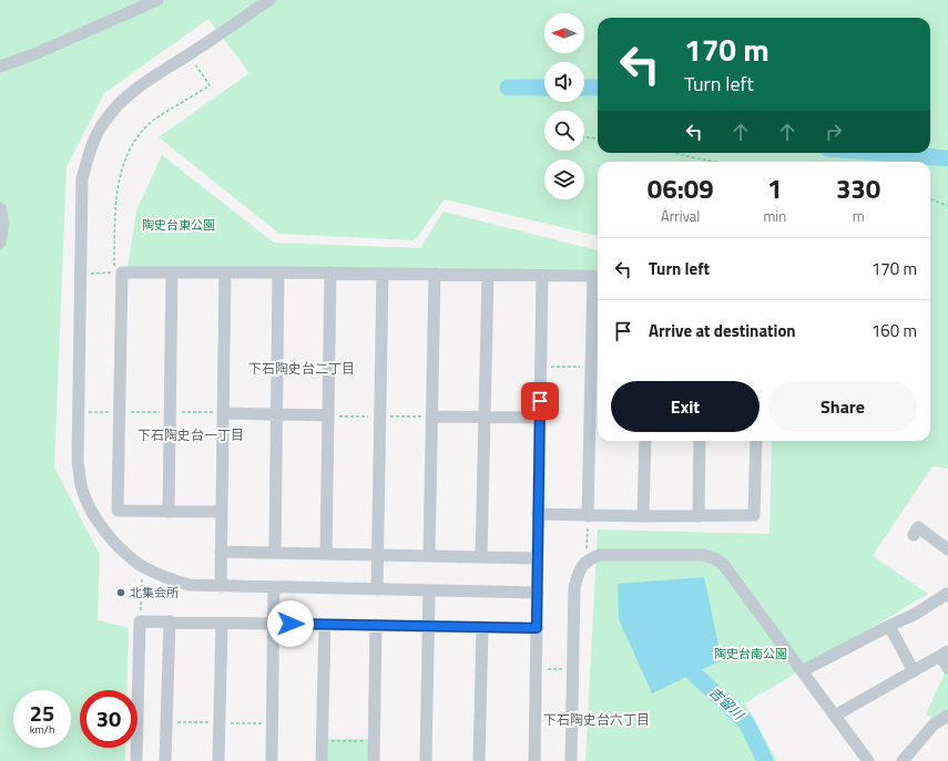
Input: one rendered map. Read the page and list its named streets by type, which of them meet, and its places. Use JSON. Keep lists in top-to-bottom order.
{
  "districts": ["下石陶史台二丁目", "下石陶史台一丁目", "下石陶史台六丁目"],
  "water": ["吉留川"],
  "parks": ["陶史台東公園", "陶史台南公園"],
  "places": ["北集会所"],
  "north": "left",
  "page": {
    "turn": ["170 m", "Turn left"],
    "eta": [
      "06:09",
      "Arrival",
      "1",
      "min",
      "330",
      "m"
    ],
    "list": [
      {
        "name": "Turn left",
        "value": "170 m"
      },
      {
        "name": "Arrive at destination",
        "value": "160 m"
      }
    ],
    "buttons": ["Exit", "Share"],
    "speed": "25 km/h",
    "limit": "30"
  }
}
